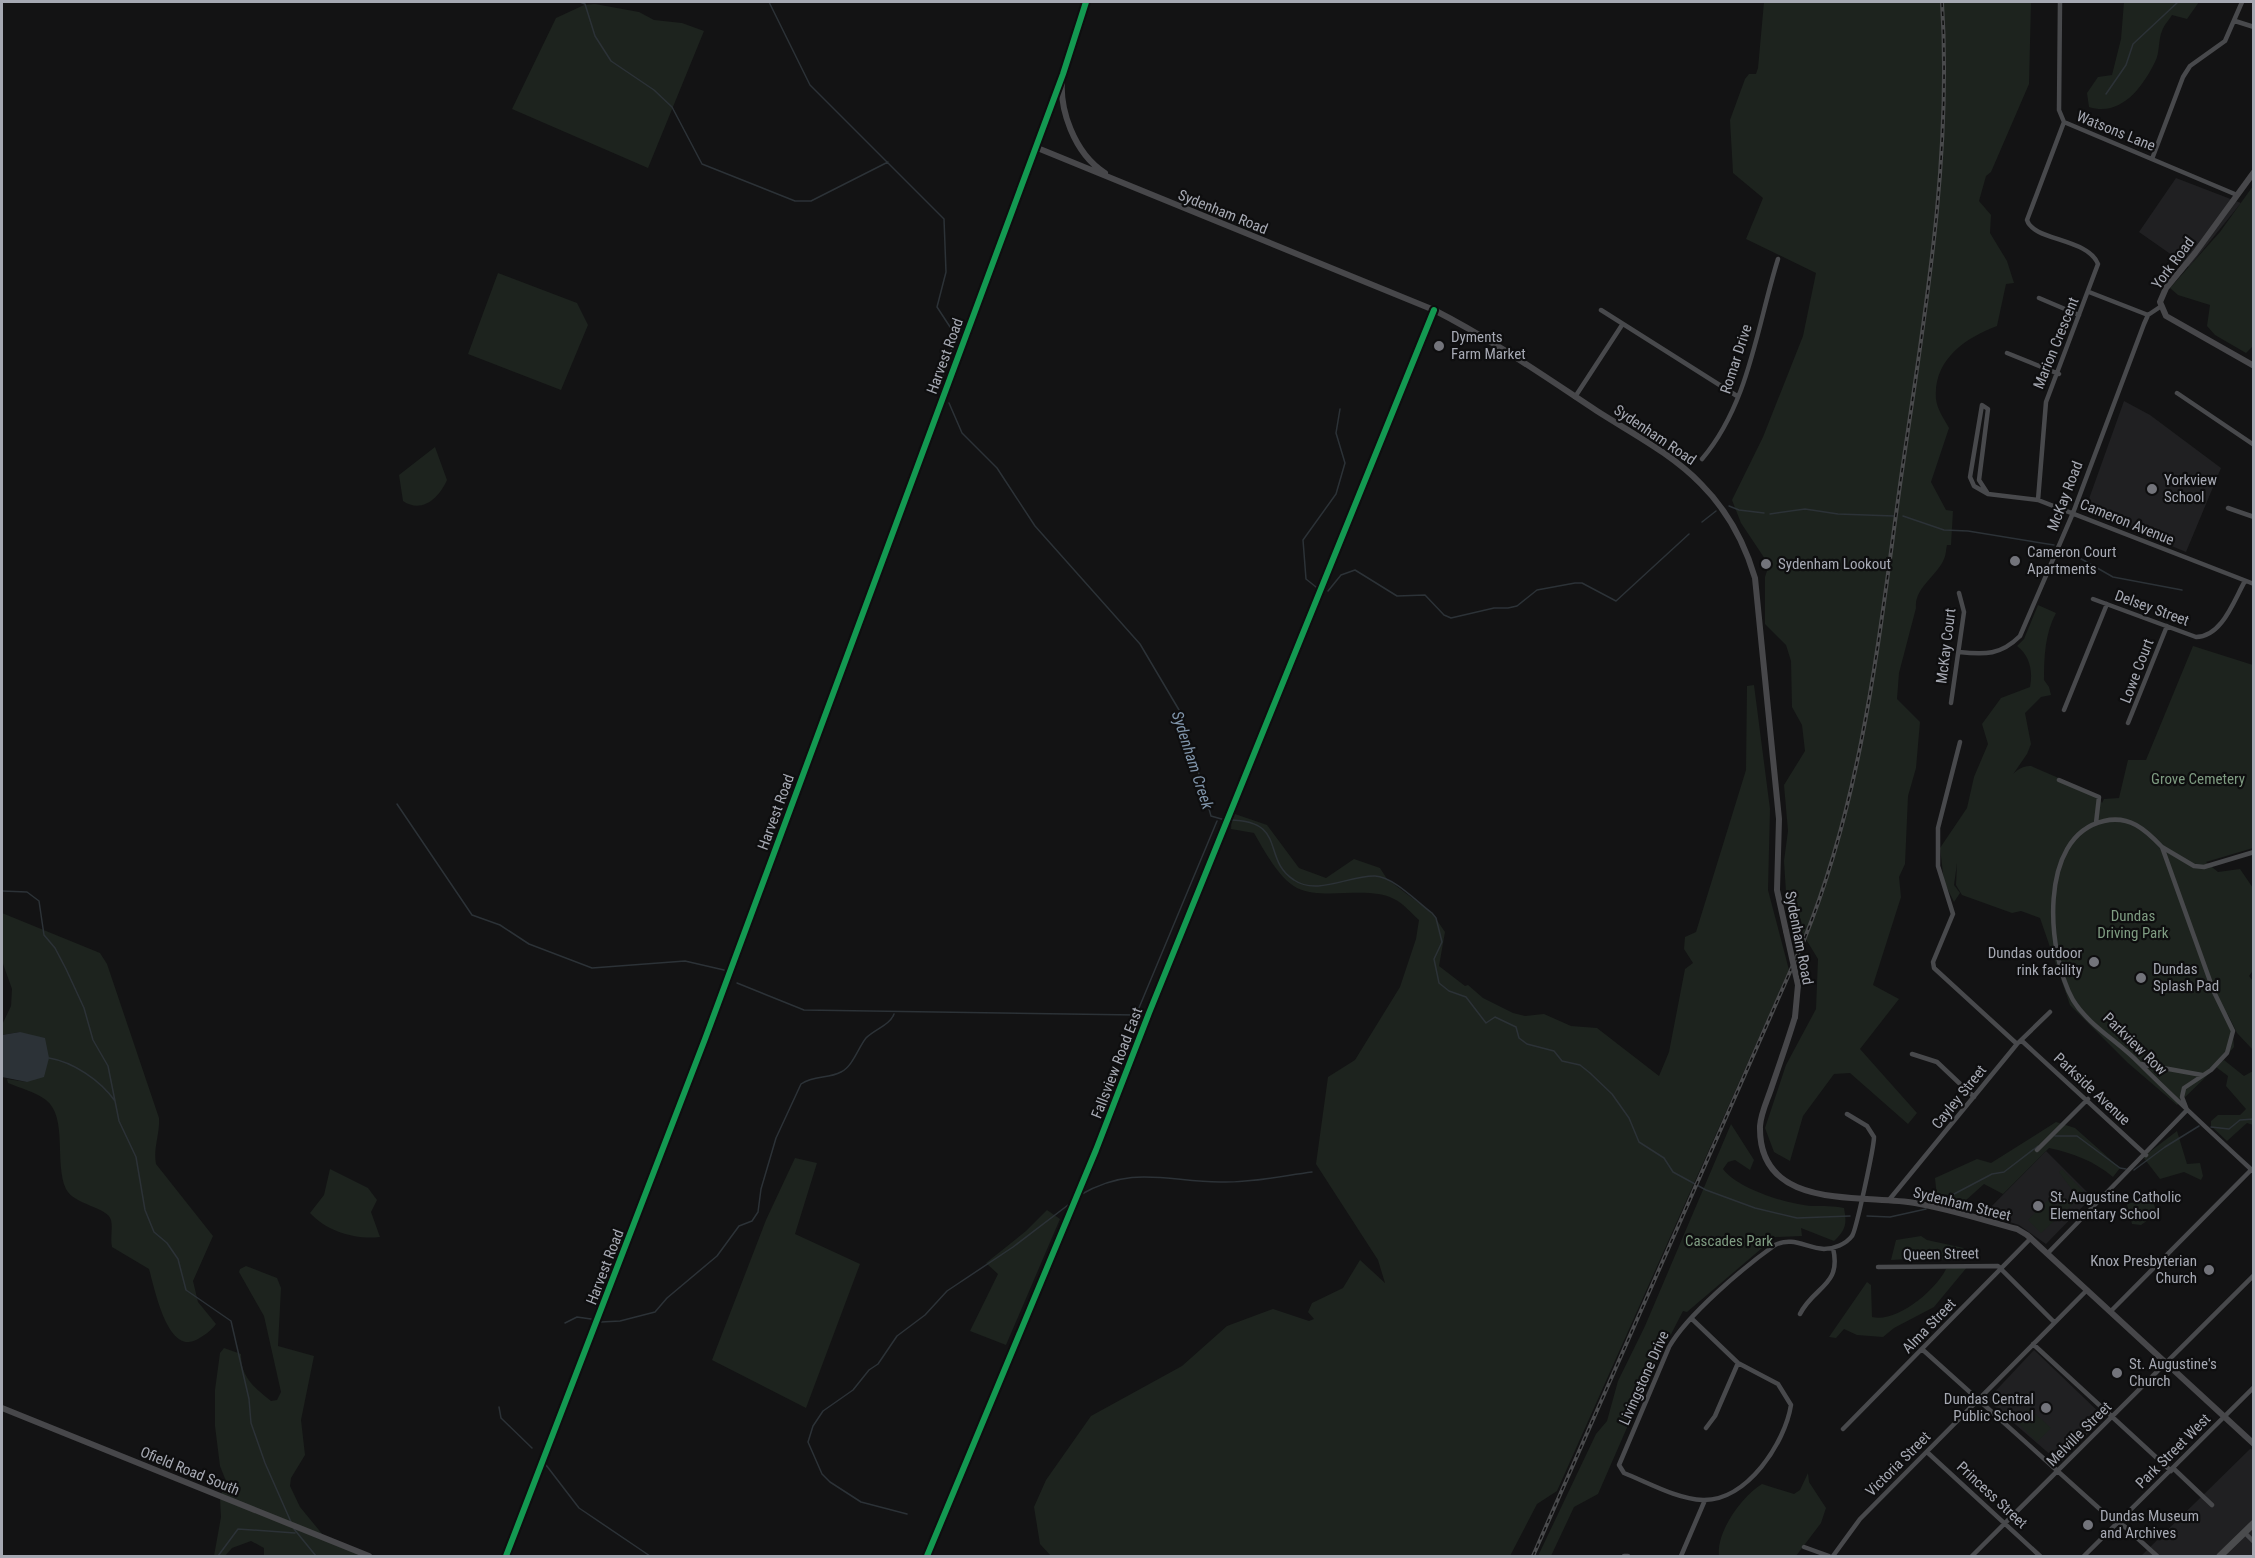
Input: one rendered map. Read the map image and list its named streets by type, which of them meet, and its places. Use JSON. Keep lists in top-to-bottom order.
{
  "streets": {
    "street": [
      "Watsons Lane",
      "Sydenham Road",
      "York Road",
      "Marion Crescent",
      "Harvest Road",
      "Romar Drive",
      "McKay Road",
      "Cameron Avenue",
      "Delsey Street",
      "McKay Court",
      "Lowe Court",
      "Parkview Row",
      "Fallsview Road East",
      "Parkside Avenue",
      "Cayley Street",
      "Sydenham Street",
      "Queen Street",
      "Alma Street",
      "Livingstone Drive",
      "Melville Street",
      "Park Street West",
      "Victoria Street",
      "Ofield Road South",
      "Princess Street"
    ]
  },
  "crossings": [
    ["Watsons Lane", "York Road"],
    ["Sydenham Road", "Harvest Road"],
    ["Sydenham Road", "Fallsview Road East"],
    ["Sydenham Road", "Sydenham Street"],
    ["Marion Crescent", "McKay Road"],
    ["Marion Crescent", "Cameron Avenue"],
    ["McKay Road", "Cameron Avenue"],
    ["McKay Road", "McKay Court"],
    ["Cameron Avenue", "Delsey Street"],
    ["Delsey Street", "Lowe Court"],
    ["Parkside Avenue", "Cayley Street"],
    ["Cayley Street", "Sydenham Street"],
    ["Sydenham Street", "Alma Street"],
    ["Sydenham Street", "Melville Street"],
    ["Sydenham Street", "Park Street West"],
    ["Sydenham Street", "Victoria Street"],
    ["Queen Street", "Alma Street"],
    ["Melville Street", "Princess Street"],
    ["Victoria Street", "Princess Street"]
  ],
  "water": ["Sydenham Creek"],
  "parks": ["Grove Cemetery", "Dundas Driving Park", "Cascades Park"],
  "places": [
    "Dyments Farm Market",
    "Yorkview School",
    "Cameron Court Apartments",
    "Sydenham Lookout",
    "Dundas outdoor rink facility",
    "Dundas Splash Pad",
    "St. Augustine Catholic Elementary School",
    "Knox Presbyterian Church",
    "St. Augustine's Church",
    "Dundas Central Public School",
    "Dundas Museum and Archives"
  ]
}
